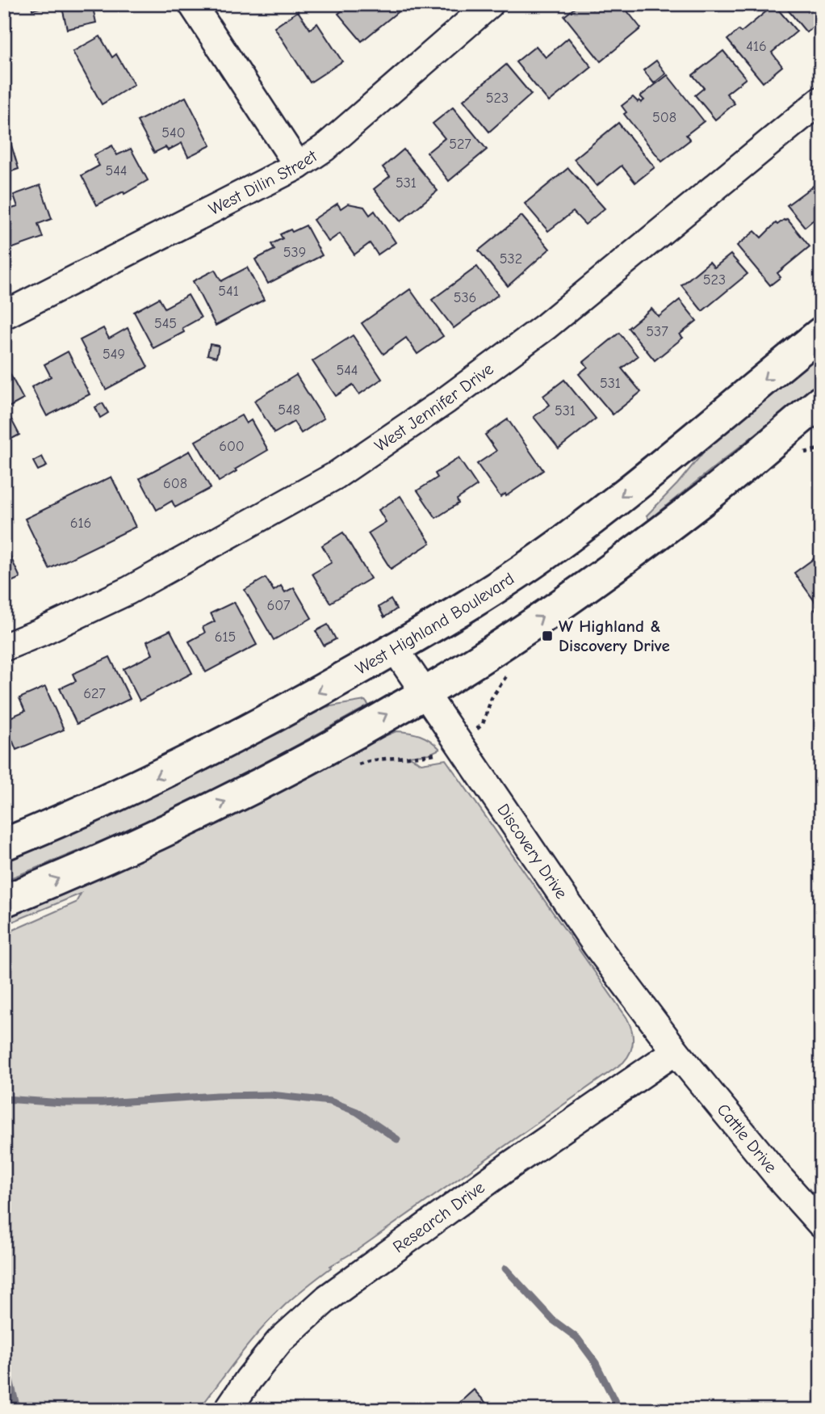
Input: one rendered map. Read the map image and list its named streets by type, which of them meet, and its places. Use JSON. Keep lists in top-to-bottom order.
{
  "streets": {
    "main road": ["West Highland Boulevard"],
    "street": [
      "West Dilin Street",
      "West Jennifer Drive",
      "Discovery Drive",
      "Cattle Drive",
      "Research Drive"
    ]
  },
  "crossings": [
    ["West Highland Boulevard", "Discovery Drive"],
    ["Discovery Drive", "Cattle Drive"],
    ["Discovery Drive", "Research Drive"],
    ["Cattle Drive", "Research Drive"]
  ],
  "places": {
    "transit": ["W Highland & Discovery Drive"]
  },
  "house_numbers": [
    "416",
    "523",
    "508",
    "540",
    "527",
    "544",
    "531",
    "539",
    "532",
    "523",
    "541",
    "536",
    "545",
    "537",
    "549",
    "544",
    "531",
    "548",
    "531",
    "600",
    "608",
    "616",
    "607",
    "615",
    "627"
  ]
}
